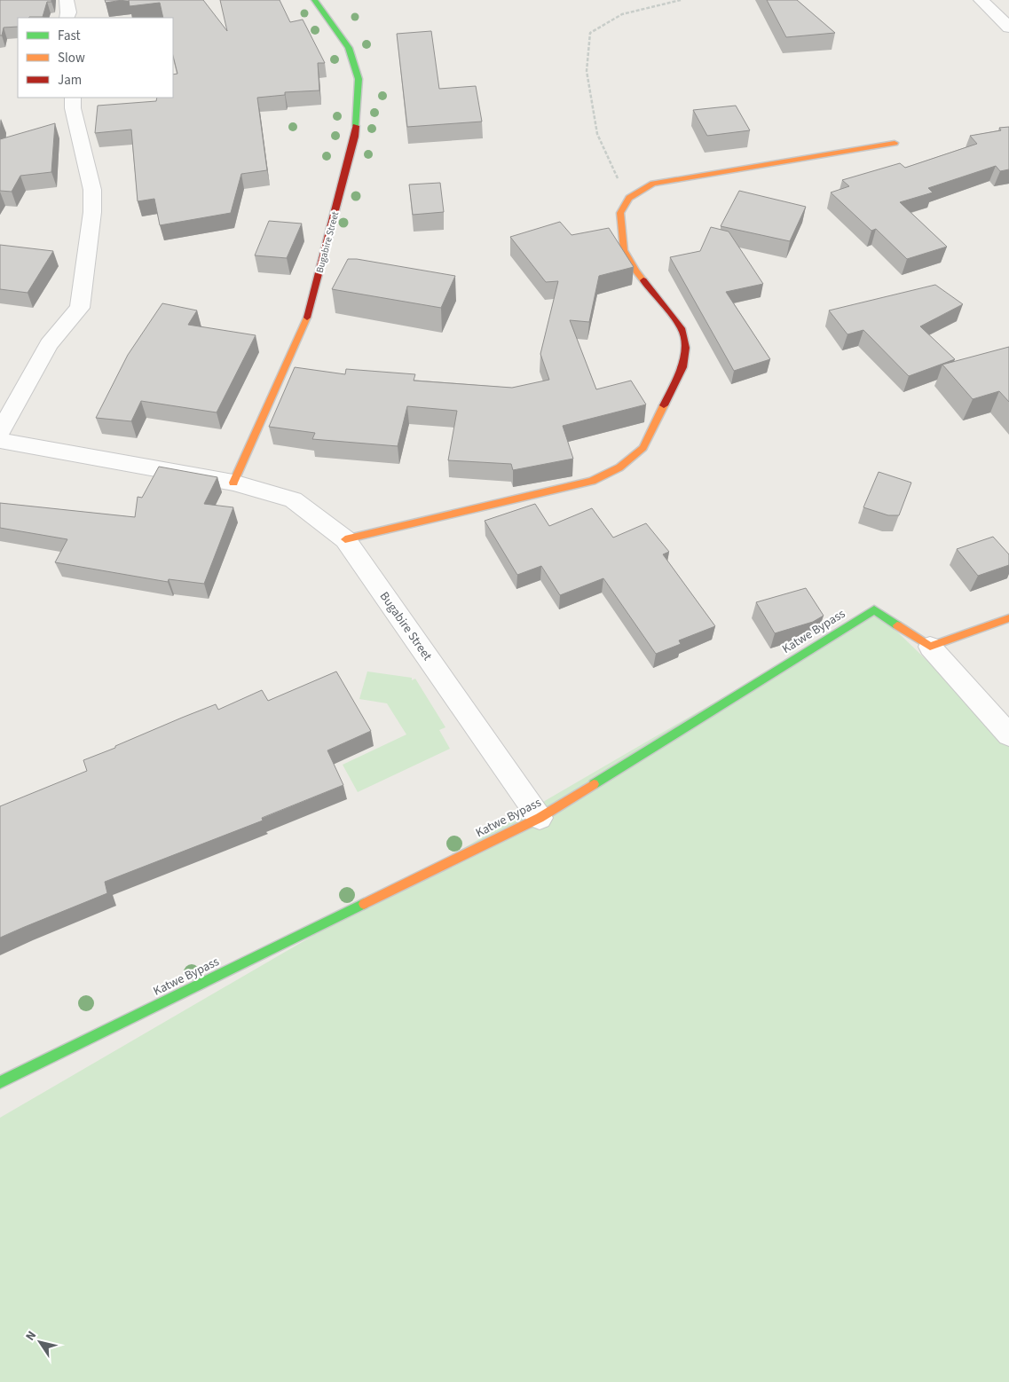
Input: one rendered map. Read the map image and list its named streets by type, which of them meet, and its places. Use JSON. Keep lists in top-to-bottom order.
{
  "streets": {
    "street": ["Bugabire Street", "Katwe Bypass"]
  },
  "crossings": [
    ["Bugabire Street", "Katwe Bypass"]
  ],
  "legend": ["Fast", "Slow", "Jam"],
  "north": "top left"
}
